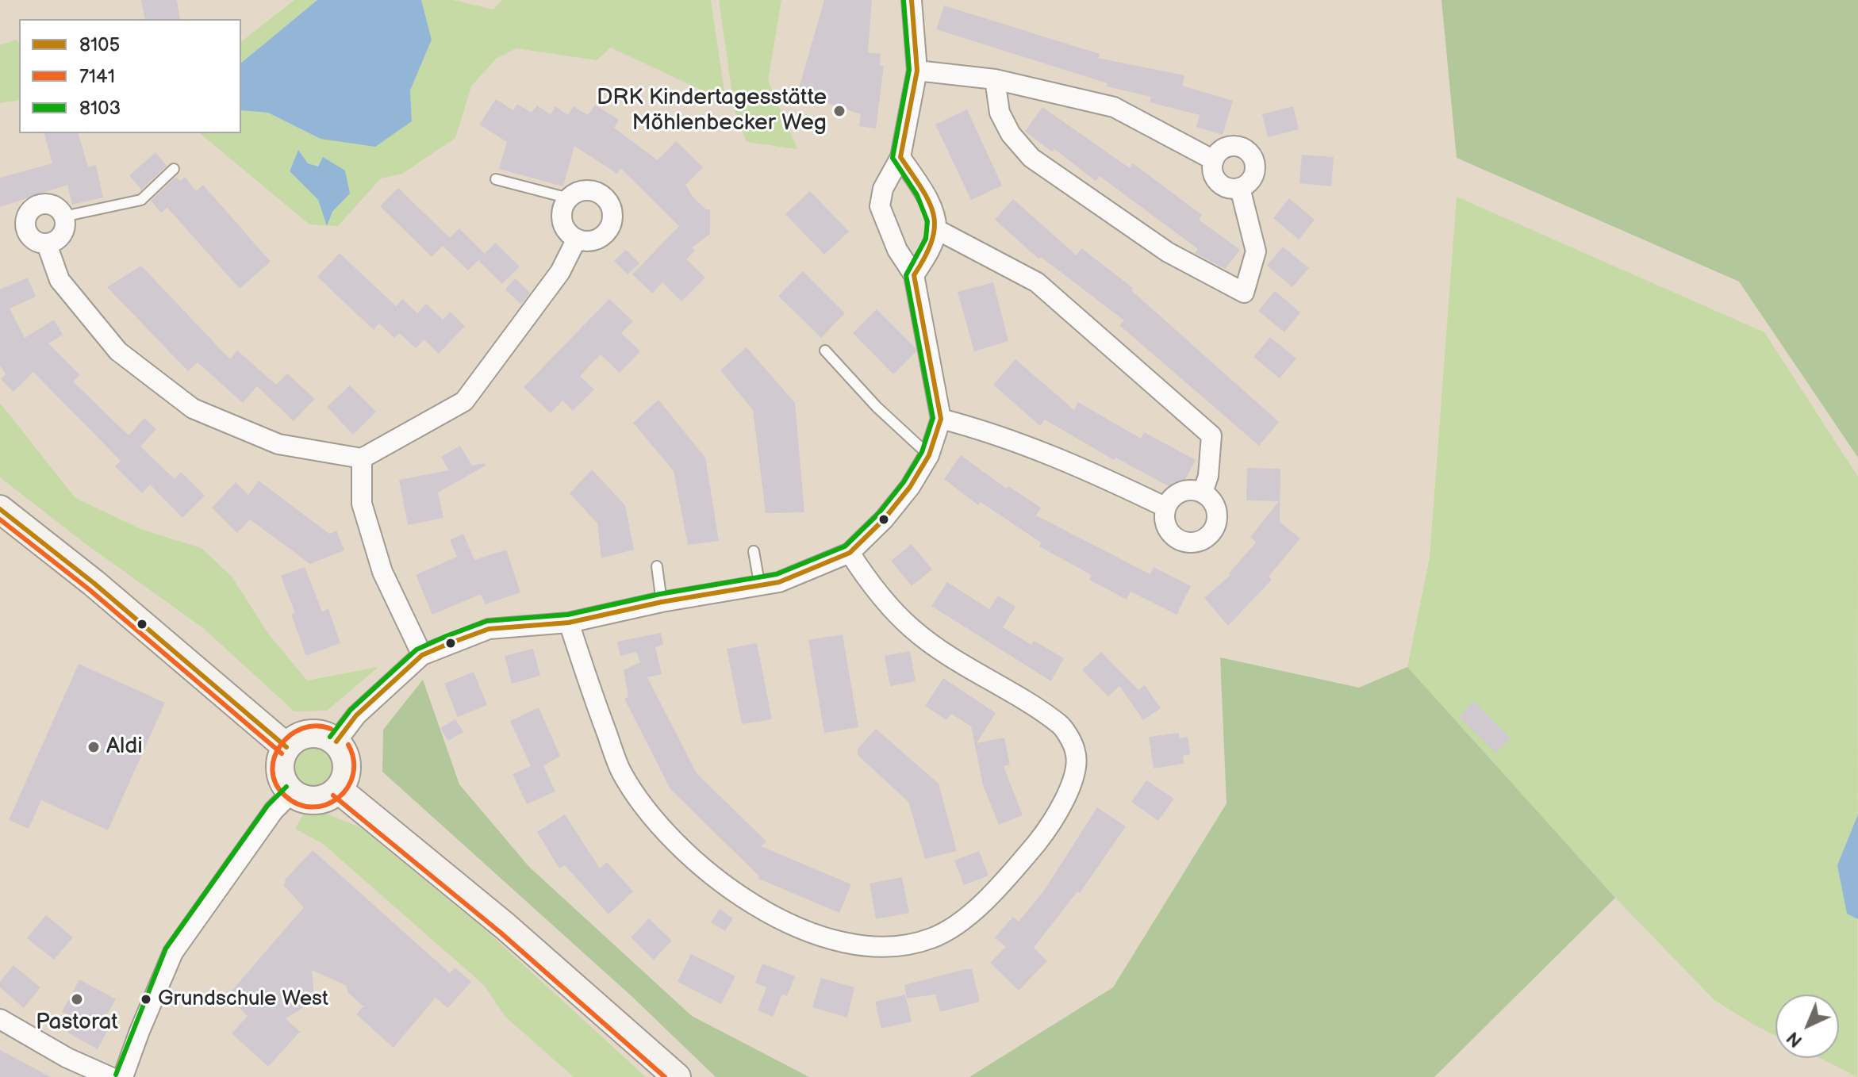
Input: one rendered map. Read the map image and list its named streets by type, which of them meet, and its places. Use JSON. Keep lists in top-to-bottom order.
{
  "places": [
    "DRK Kindertagesstätte Möhlenbecker Weg",
    "Aldi",
    "Pastorat",
    "Grundschule West"
  ],
  "lines": ["transit line 8105", "transit line 8103", "transit line 7141"],
  "legend": ["8105", "7141", "8103"],
  "north": "bottom left"
}
